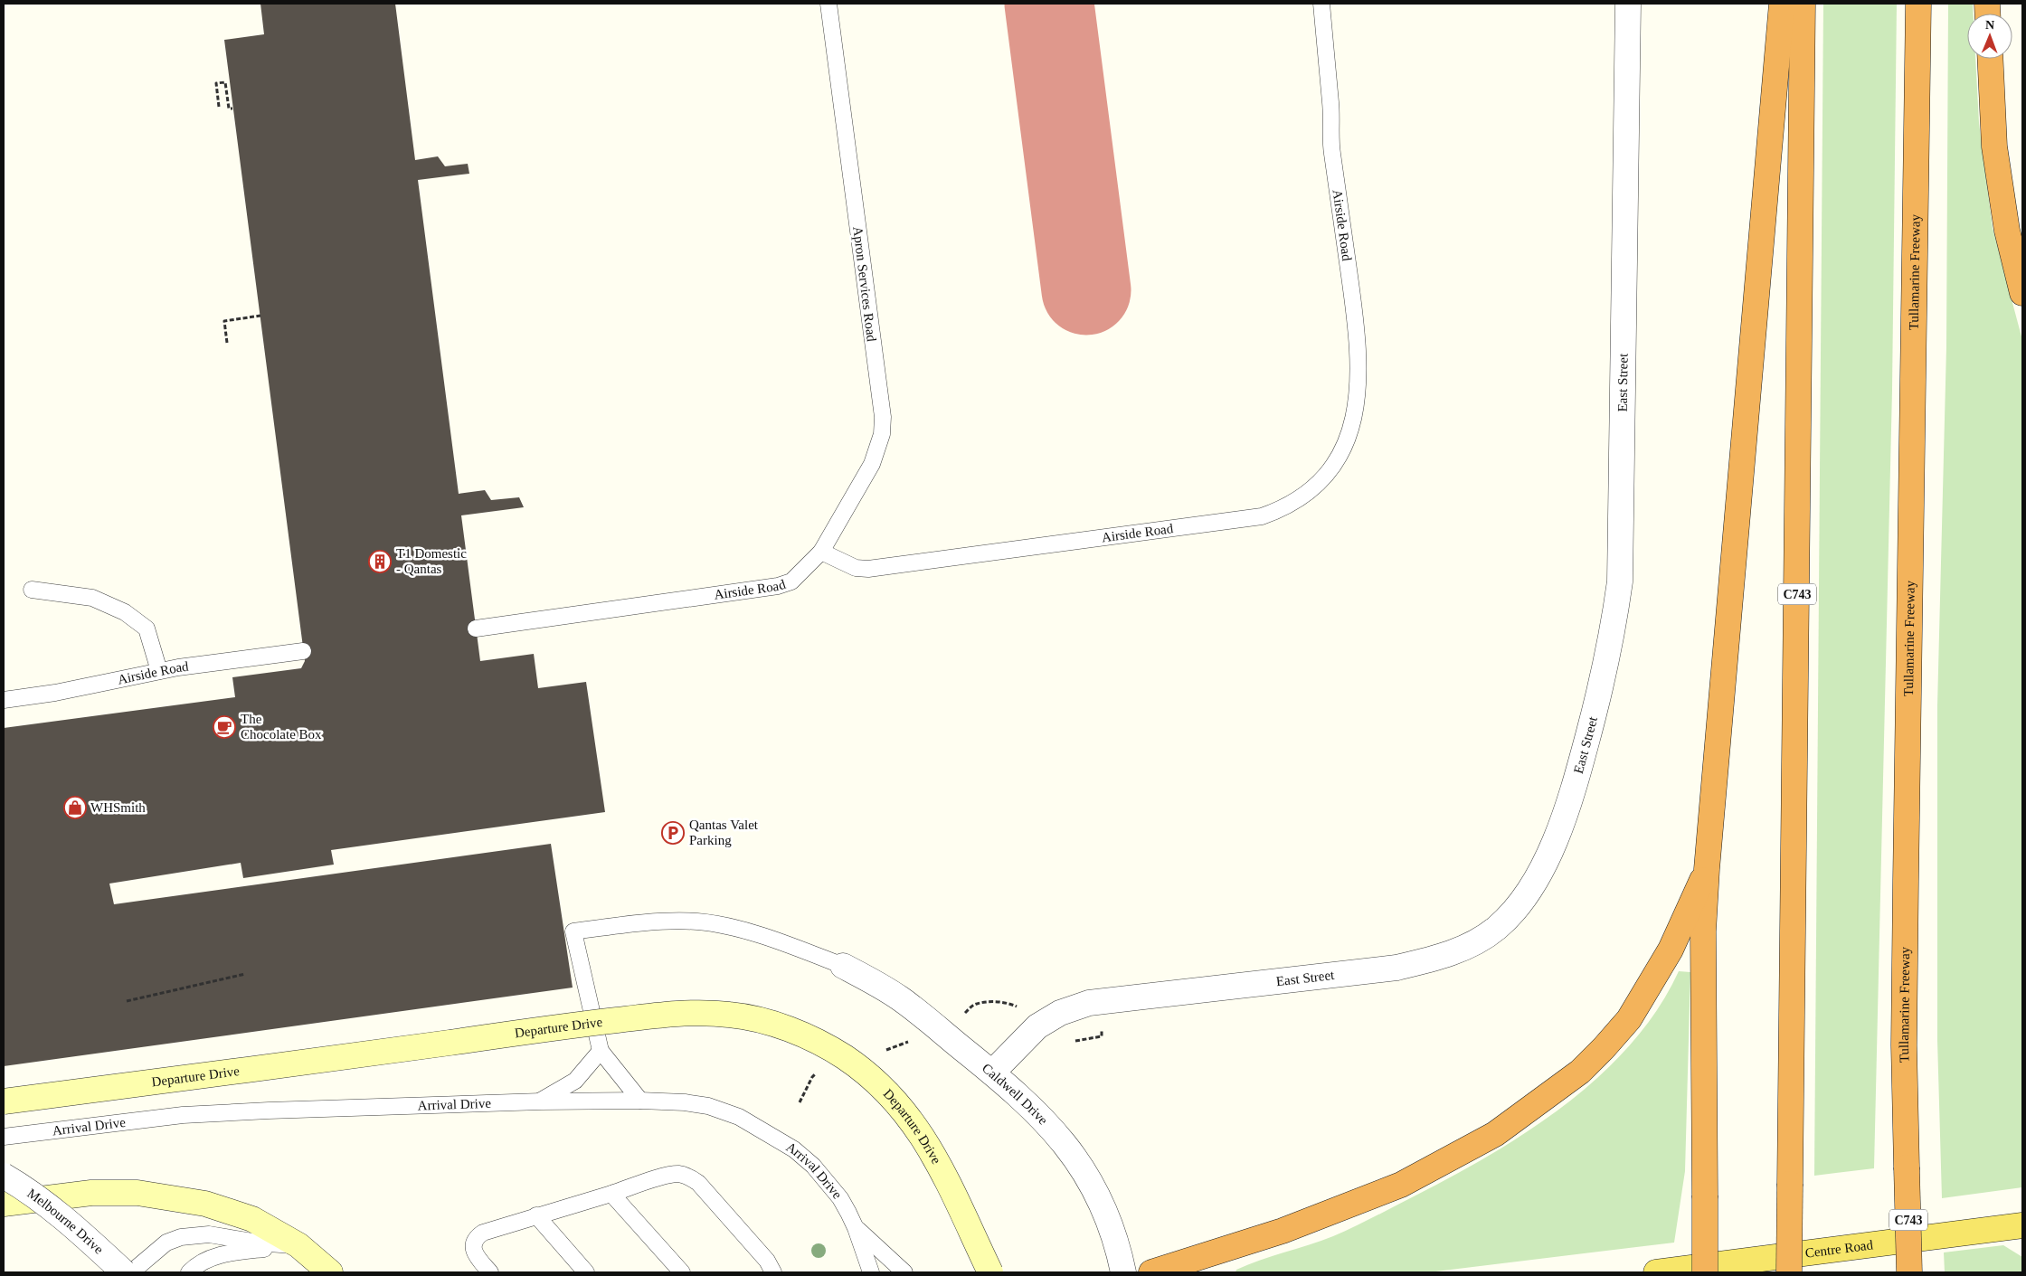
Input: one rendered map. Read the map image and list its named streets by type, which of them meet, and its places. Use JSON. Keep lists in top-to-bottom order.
{
  "streets": {
    "highway": ["Tullamarine Freeway", "C743"],
    "main road": ["Centre Road"],
    "street": [
      "East Street",
      "Departure Drive",
      "Caldwell Drive",
      "Melbourne Drive"
    ],
    "lane": ["Airside Road", "Apron Services Road", "Arrival Drive"]
  },
  "crossings": [
    ["Airside Road", "Apron Services Road"],
    ["East Street", "Caldwell Drive"]
  ],
  "places": {
    "building": ["T1 Domestic - Qantas"],
    "cafe": ["The Chocolate Box"],
    "shop": ["WHSmith"],
    "parking": ["Qantas Valet Parking"]
  },
  "north": "top"
}
